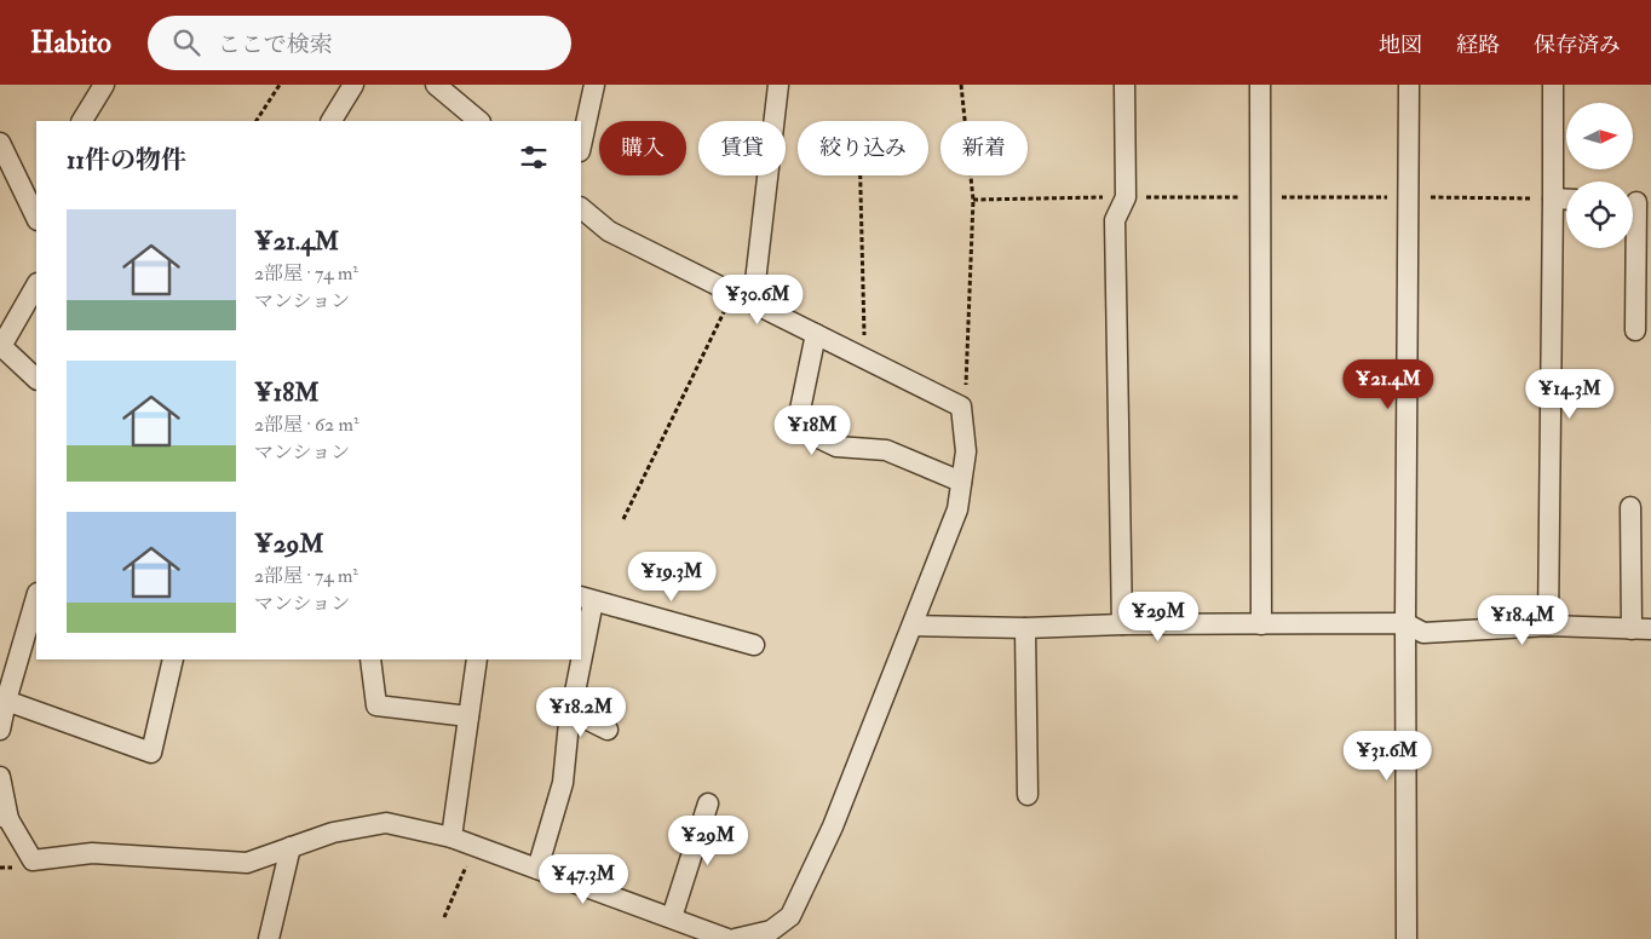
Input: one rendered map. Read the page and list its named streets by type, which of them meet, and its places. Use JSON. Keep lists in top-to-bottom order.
{
  "north": "right",
  "page": {
    "header": "Habito",
    "search": "ここで検索",
    "nav": ["地図", "経路", "保存済み"],
    "chip": [
      "購入",
      "賃貸",
      "絞り込み",
      "新着"
    ],
    "heading": "11件の物件",
    "list": [
      {
        "name": "¥21.4M",
        "note": "2部屋 · 74 m² · マンション"
      },
      {
        "name": "¥18M",
        "note": "2部屋 · 62 m² · マンション"
      },
      {
        "name": "¥29M",
        "note": "2部屋 · 74 m² · マンション"
      }
    ],
    "price": [
      "¥30.6M",
      "¥21.4M",
      "¥14.3M",
      "¥18M",
      "¥19.3M",
      "¥29M",
      "¥18.4M",
      "¥18.2M",
      "¥31.6M",
      "¥29M",
      "¥47.3M"
    ]
  }
}
